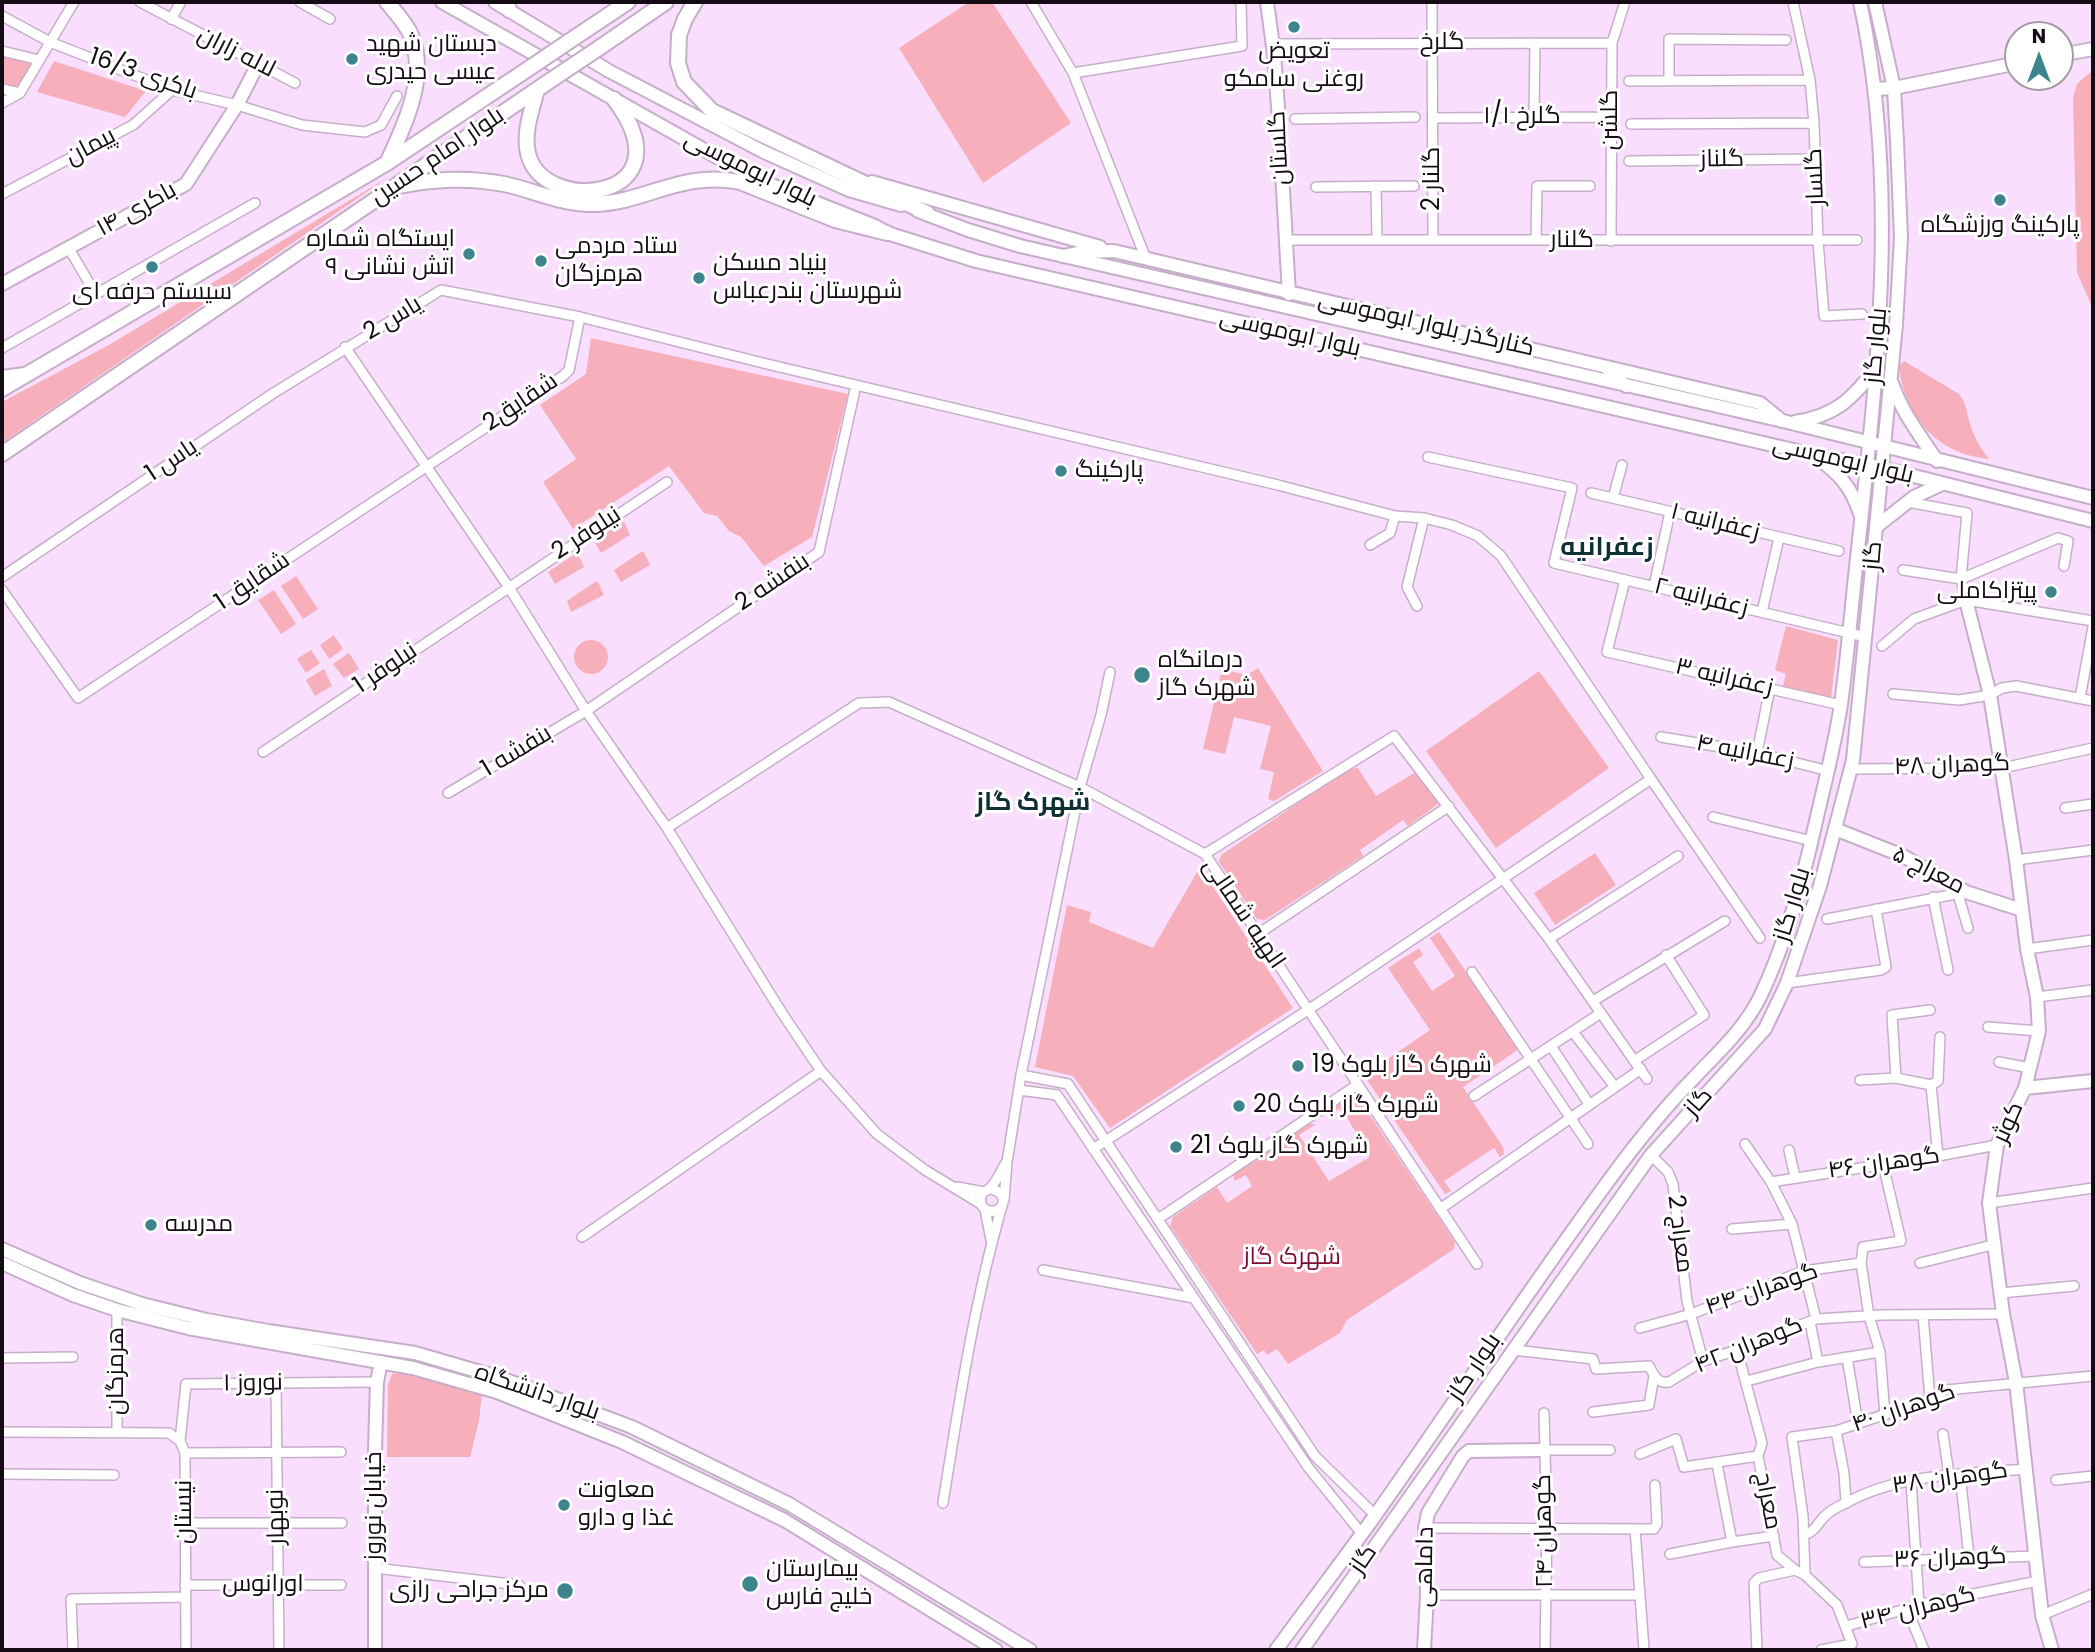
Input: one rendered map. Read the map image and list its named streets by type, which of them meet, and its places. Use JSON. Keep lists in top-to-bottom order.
{
  "streets": {
    "main road": [
      "گلستان",
      "بلوار امام حسین",
      "بلوار ابوموسی",
      "باکری ۱۴",
      "کنارگذر بلوار ابوموسی",
      "بلوار گاز",
      "گاز",
      "معراج ۵",
      "کوثر",
      "بلوار دانشگاه",
      "خیابان نوروز",
      "داماهی"
    ],
    "street": [
      "گلرخ",
      "لاله زاران",
      "باکری 16/3",
      "گلرخ ۱/۱",
      "گلشن",
      "پیمان",
      "گلناز",
      "گلسار",
      "گلنار 2",
      "گلنار",
      "یاس 2",
      "شقایق2",
      "یاس 1",
      "زعفرانیه ۱",
      "نیلوفر 2",
      "شقایق 1",
      "بنفشه 2",
      "زعفرانیه ۲",
      "نیلوفر 1",
      "زعفرانیه ۳",
      "بنفشه 1",
      "زعفرانیه ۴",
      "گوهران ۴۸",
      "الهیه شمالی",
      "گوهران ۴۶",
      "معراج 2",
      "گوهران ۴۴",
      "گوهران ۴۲",
      "هرمزگان",
      "نوروز ۱",
      "گوهران ۴۰",
      "گوهران ۳۸",
      "معراج",
      "نیستان",
      "نوبهار",
      "گوهران ۲۴",
      "گوهران ۳۶",
      "اورانوس",
      "گوهران ۳۴"
    ]
  },
  "crossings": [
    ["گلرخ", "گلشن"],
    ["گلرخ", "گلستان"],
    ["گلرخ", "گلنار 2"],
    ["لاله زاران", "باکری ۱۴"],
    ["باکری 16/3", "پیمان"],
    ["باکری 16/3", "باکری ۱۴"],
    ["گلرخ ۱/۱", "گلشن"],
    ["گلرخ ۱/۱", "گلنار 2"],
    ["گلشن", "گلنار"],
    ["گلستان", "گلنار"],
    ["گلستان", "کنارگذر بلوار ابوموسی"],
    ["گلناز", "گلسار"],
    ["بلوار ابوموسی", "کنارگذر بلوار ابوموسی"],
    ["بلوار ابوموسی", "بلوار گاز"],
    ["بلوار ابوموسی", "گاز"],
    ["گلسار", "گلنار"],
    ["گلنار 2", "گلنار"],
    ["یاس 2", "شقایق2"],
    ["یاس 2", "یاس 1"],
    ["بلوار گاز", "گاز"],
    ["بلوار گاز", "زعفرانیه ۲"],
    ["بلوار گاز", "زعفرانیه ۳"],
    ["بلوار گاز", "زعفرانیه ۴"],
    ["شقایق2", "شقایق 1"],
    ["نیلوفر 2", "نیلوفر 1"],
    ["گاز", "زعفرانیه ۲"],
    ["گاز", "گوهران ۴۸"],
    ["گاز", "معراج ۵"],
    ["گاز", "معراج 2"],
    ["گاز", "گوهران ۴۲"],
    ["بنفشه 2", "بنفشه 1"],
    ["زعفرانیه ۲", "زعفرانیه ۳"],
    ["گوهران ۴۸", "کوثر"],
    ["معراج ۵", "کوثر"],
    ["کوثر", "گوهران ۴۶"],
    ["کوثر", "گوهران ۴۲"],
    ["کوثر", "گوهران ۴۰"],
    ["کوثر", "گوهران ۳۸"],
    ["کوثر", "گوهران ۳۶"],
    ["کوثر", "گوهران ۳۴"],
    ["معراج 2", "گوهران ۴۴"],
    ["معراج 2", "گوهران ۴۲"],
    ["گوهران ۴۲", "معراج"],
    ["هرمزگان", "بلوار دانشگاه"],
    ["نوروز ۱", "خیابان نوروز"],
    ["نوروز ۱", "نیستان"],
    ["نوروز ۱", "نوبهار"],
    ["بلوار دانشگاه", "خیابان نوروز"],
    ["گوهران ۴۰", "گوهران ۳۸"],
    ["معراج", "گوهران ۳۴"],
    ["نیستان", "اورانوس"],
    ["نوبهار", "اورانوس"],
    ["گوهران ۲۴", "داماهی"]
  ],
  "districts": ["زعفرانیه", "شهرک گاز"],
  "parks": ["شهرک گاز"],
  "places": [
    "تعویض روغنی سامکو",
    "دبستان شهید عیسی حیدری",
    "پارکینگ ورزشگاه",
    "ایستگاه شماره ۹ اتش نشانی",
    "ستاد مردمی هرمزگان",
    "سیستم حرفه ای",
    "بنیاد مسکن شهرستان بندرعباس",
    "پارکینگ",
    "پیتزاکاملی",
    "درمانگاه شهرک گاز",
    "شهرک گاز بلوک 19",
    "شهرک گاز بلوک 20",
    "شهرک گاز بلوک 21",
    "مدرسه",
    "معاونت غذا و دارو",
    "بیمارستان خلیج فارس",
    "مرکز جراحی رازی"
  ],
  "north": "top"
}
